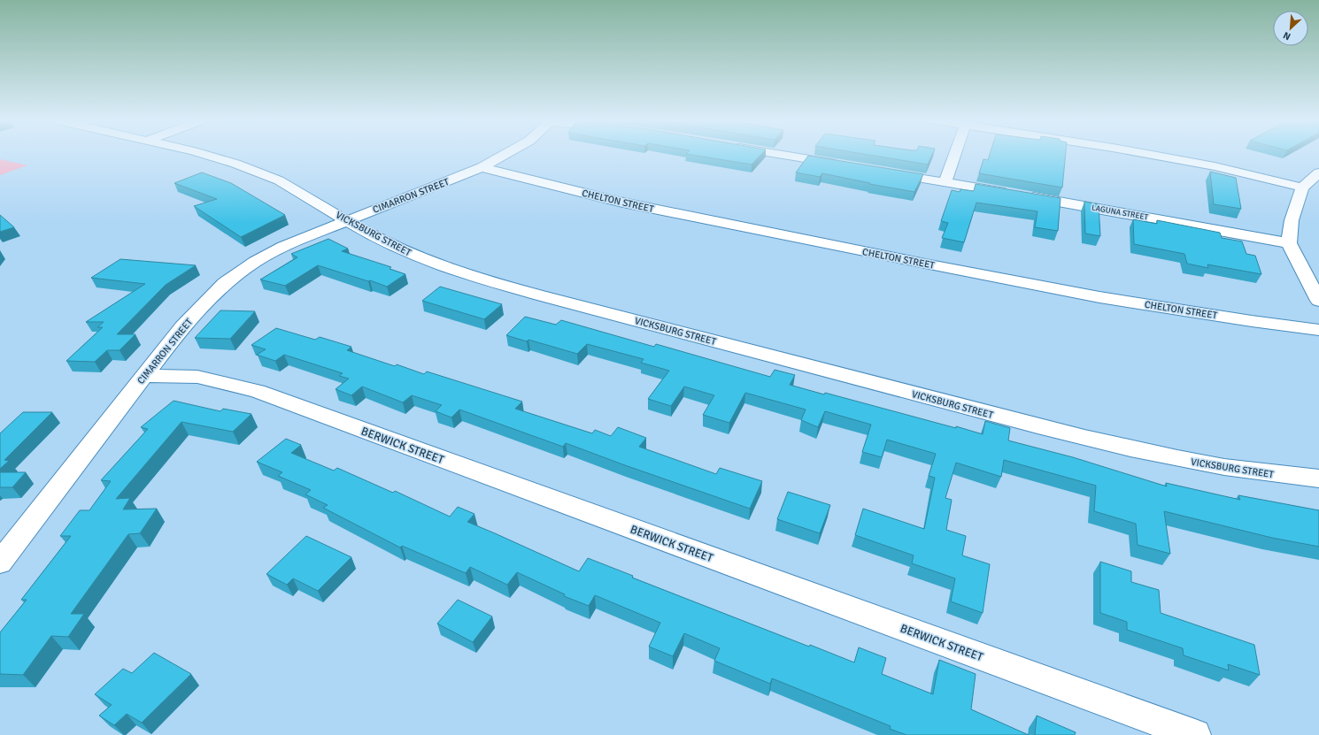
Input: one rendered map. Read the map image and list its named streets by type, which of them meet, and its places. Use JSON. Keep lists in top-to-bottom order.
{
  "streets": {
    "street": [
      "CIMARRON STREET",
      "CHELTON STREET",
      "LAGUNA STREET",
      "VICKSBURG STREET",
      "BERWICK STREET"
    ]
  },
  "crossings": [
    ["CIMARRON STREET", "CHELTON STREET"],
    ["CIMARRON STREET", "VICKSBURG STREET"],
    ["CIMARRON STREET", "BERWICK STREET"]
  ],
  "north": "bottom left"
}
